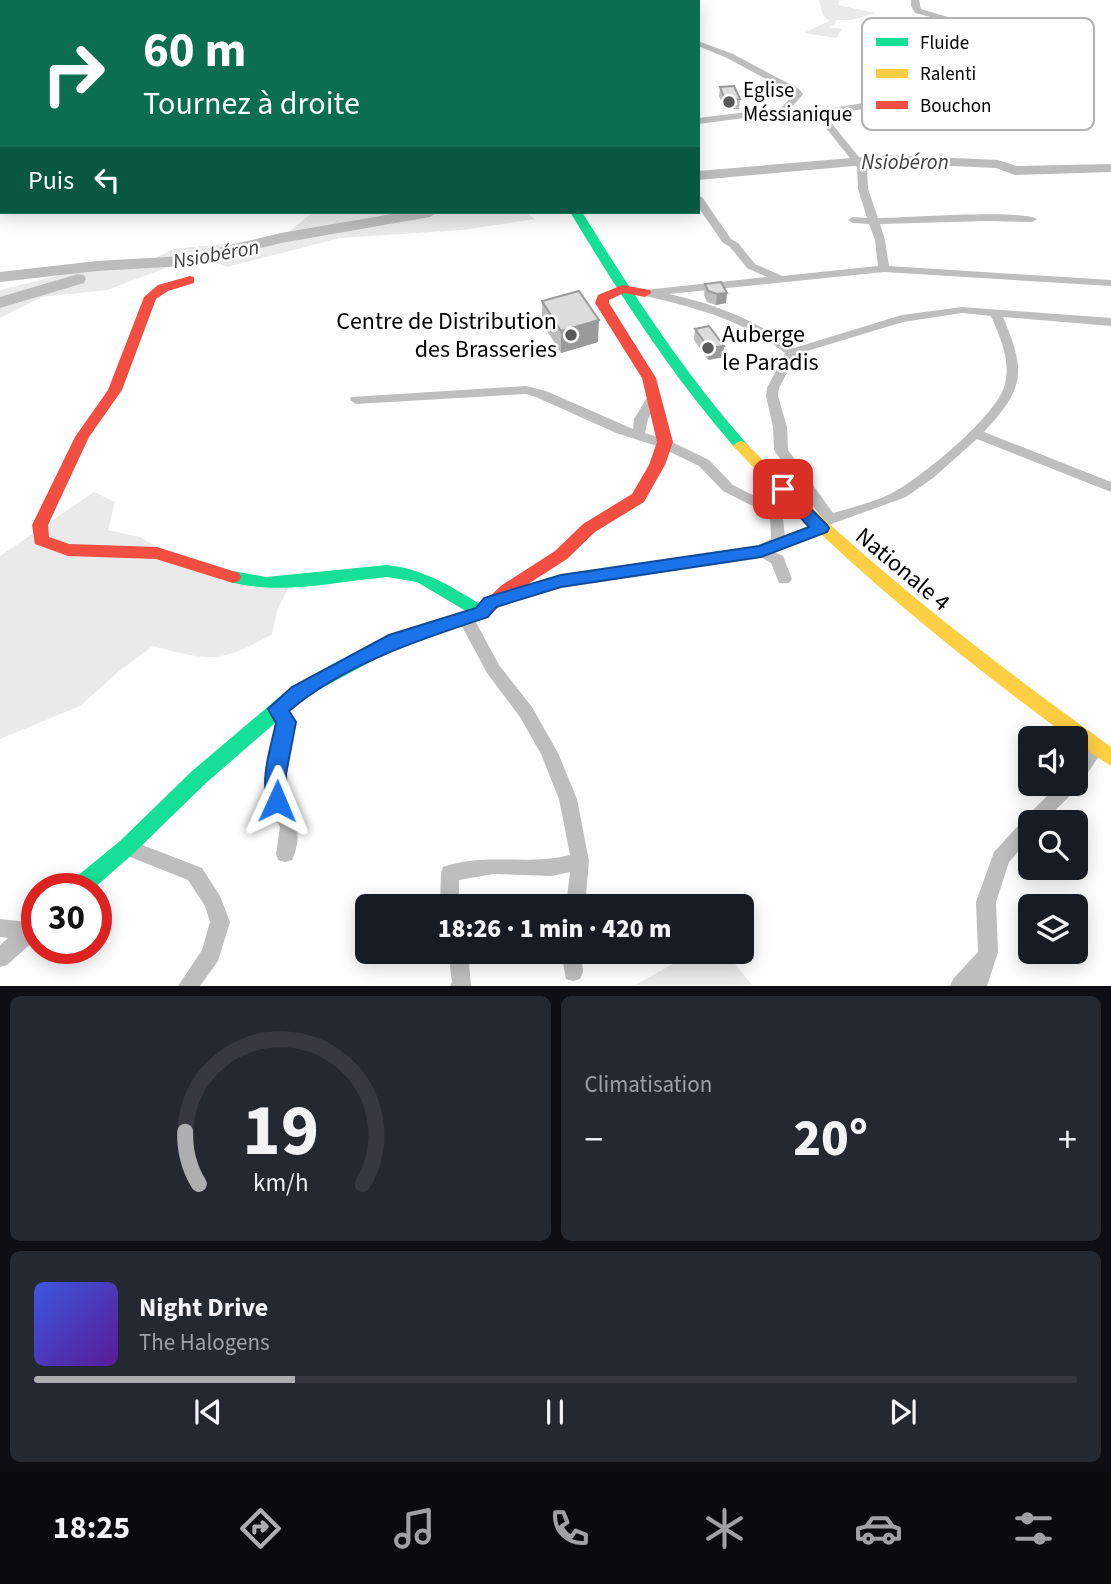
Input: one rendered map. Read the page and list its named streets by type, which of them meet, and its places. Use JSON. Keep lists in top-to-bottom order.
{
  "streets": {
    "main road": ["Nationale 4"]
  },
  "water": ["Nsiobéron"],
  "places": ["Eglise Méssianique", "Centre de Distribution des Brasseries", "Auberge le Paradis"],
  "legend": ["Fluide", "Ralenti", "Bouchon"],
  "page": {
    "turn": ["60 m", "Tournez à droite"],
    "then": "Puis",
    "limit": "30",
    "trip": "18:26 · 1 min · 420 m",
    "tile": "Climatisation",
    "heat": ["−", "20°", "+"],
    "song": ["Night Drive", "The Halogens"],
    "tabs": "18:25",
    "gauge": ["19", "km/h"]
  }
}
